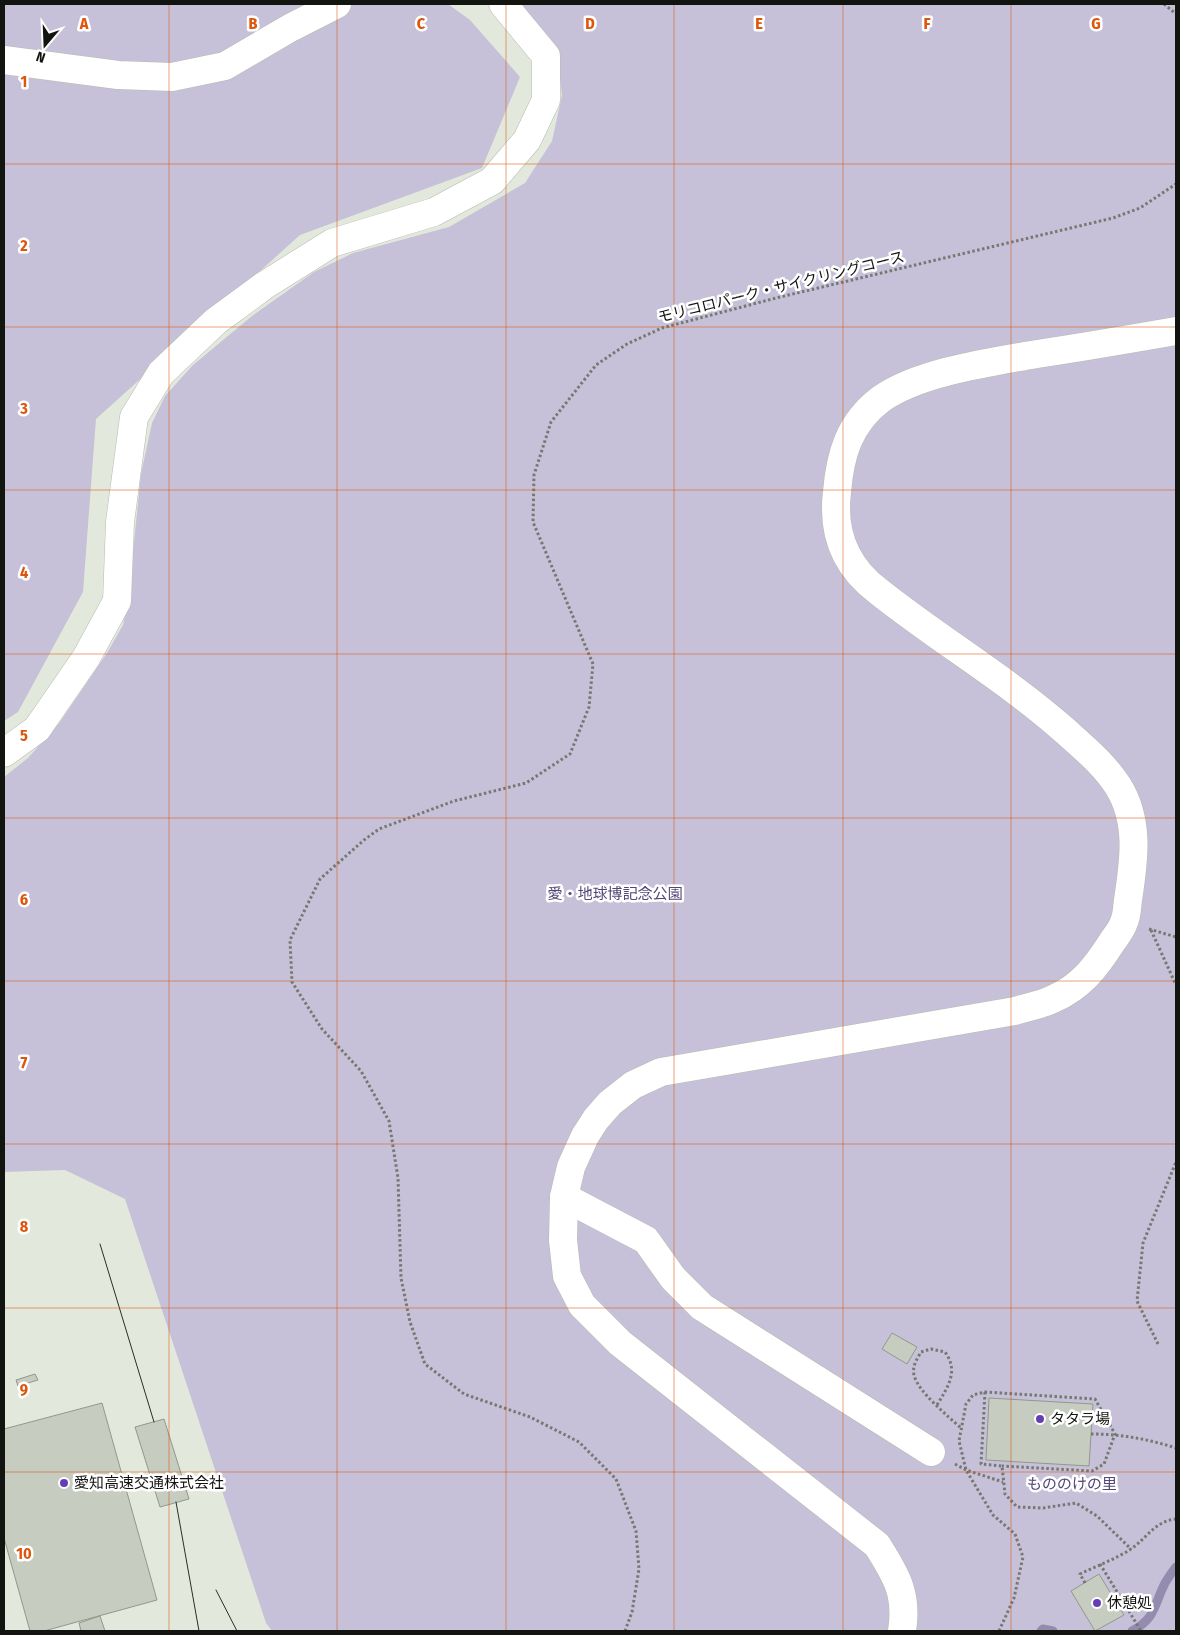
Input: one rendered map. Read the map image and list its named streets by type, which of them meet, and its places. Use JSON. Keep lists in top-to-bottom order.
{
  "streets": {
    "path": ["モリコロパーク・サイクリングコース"]
  },
  "parks": ["愛・地球博記念公園", "もののけの里"],
  "places": ["タタラ場", "愛知高速交通株式会社", "休憩処"],
  "north": "bottom",
  "grid": {
    "columns": [
      "A",
      "B",
      "C",
      "D",
      "E",
      "F",
      "G"
    ],
    "rows": [
      "1",
      "2",
      "3",
      "4",
      "5",
      "6",
      "7",
      "8",
      "9",
      "10"
    ]
  }
}
